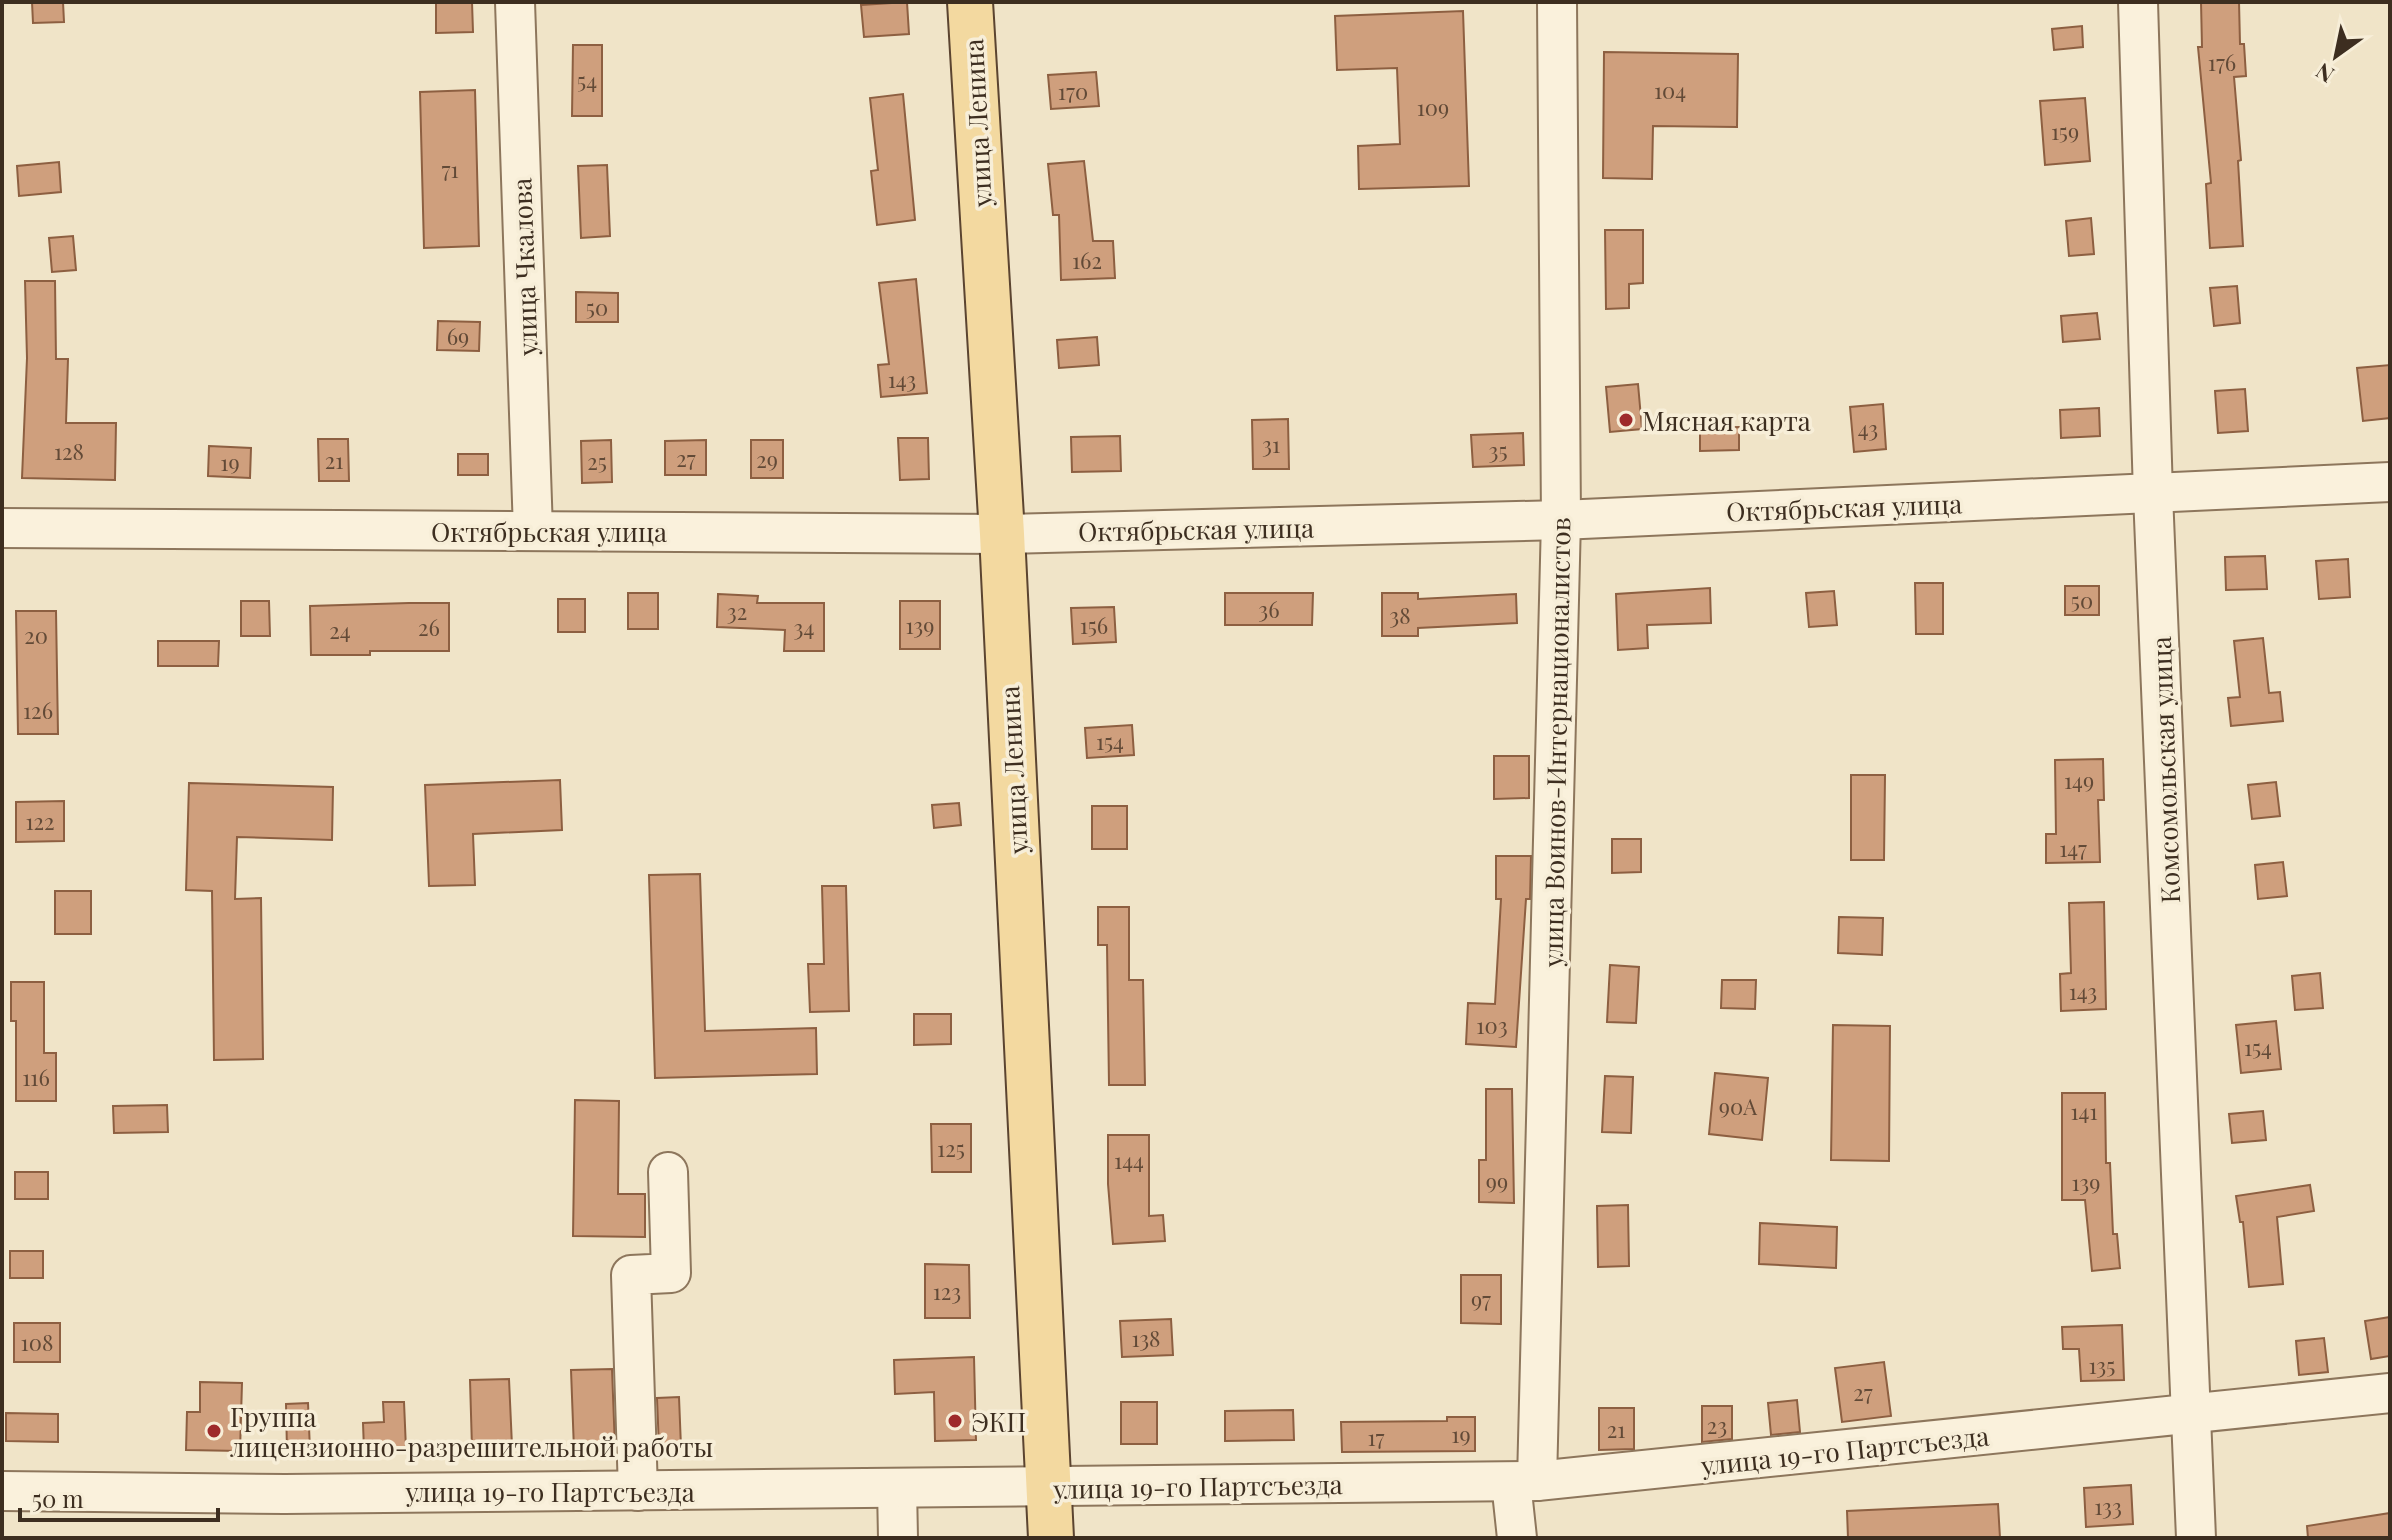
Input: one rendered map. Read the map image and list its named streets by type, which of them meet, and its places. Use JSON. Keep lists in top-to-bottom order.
{
  "streets": {
    "main road": ["улица Ленина"],
    "street": [
      "улица Чкалова",
      "Октябрьская улица",
      "улица Воинов-Интернационалистов",
      "Комсомольская улица",
      "улица 19-го Партсъезда"
    ]
  },
  "crossings": [
    ["улица Ленина", "Октябрьская улица"],
    ["улица Ленина", "улица 19-го Партсъезда"],
    ["улица Чкалова", "Октябрьская улица"],
    ["Октябрьская улица", "улица Воинов-Интернационалистов"],
    ["Октябрьская улица", "Комсомольская улица"],
    ["улица Воинов-Интернационалистов", "улица 19-го Партсъезда"],
    ["Комсомольская улица", "улица 19-го Партсъезда"]
  ],
  "places": ["Мясная карта", "ЭКП", "Группа лицензионно-разрешительной работы"],
  "house_numbers": [
    "176",
    "54",
    "104",
    "170",
    "109",
    "159",
    "71",
    "162",
    "50",
    "69",
    "143",
    "43",
    "31",
    "35",
    "128",
    "27",
    "29",
    "21",
    "25",
    "19",
    "50",
    "36",
    "32",
    "38",
    "139",
    "156",
    "26",
    "34",
    "24",
    "20",
    "126",
    "154",
    "149",
    "122",
    "147",
    "143",
    "103",
    "154",
    "116",
    "90А",
    "141",
    "125",
    "144",
    "99",
    "139",
    "123",
    "97",
    "138",
    "108",
    "135",
    "27",
    "23",
    "21",
    "19",
    "17",
    "133"
  ],
  "scale_bar": "50 m",
  "north": "bottom left"
}
